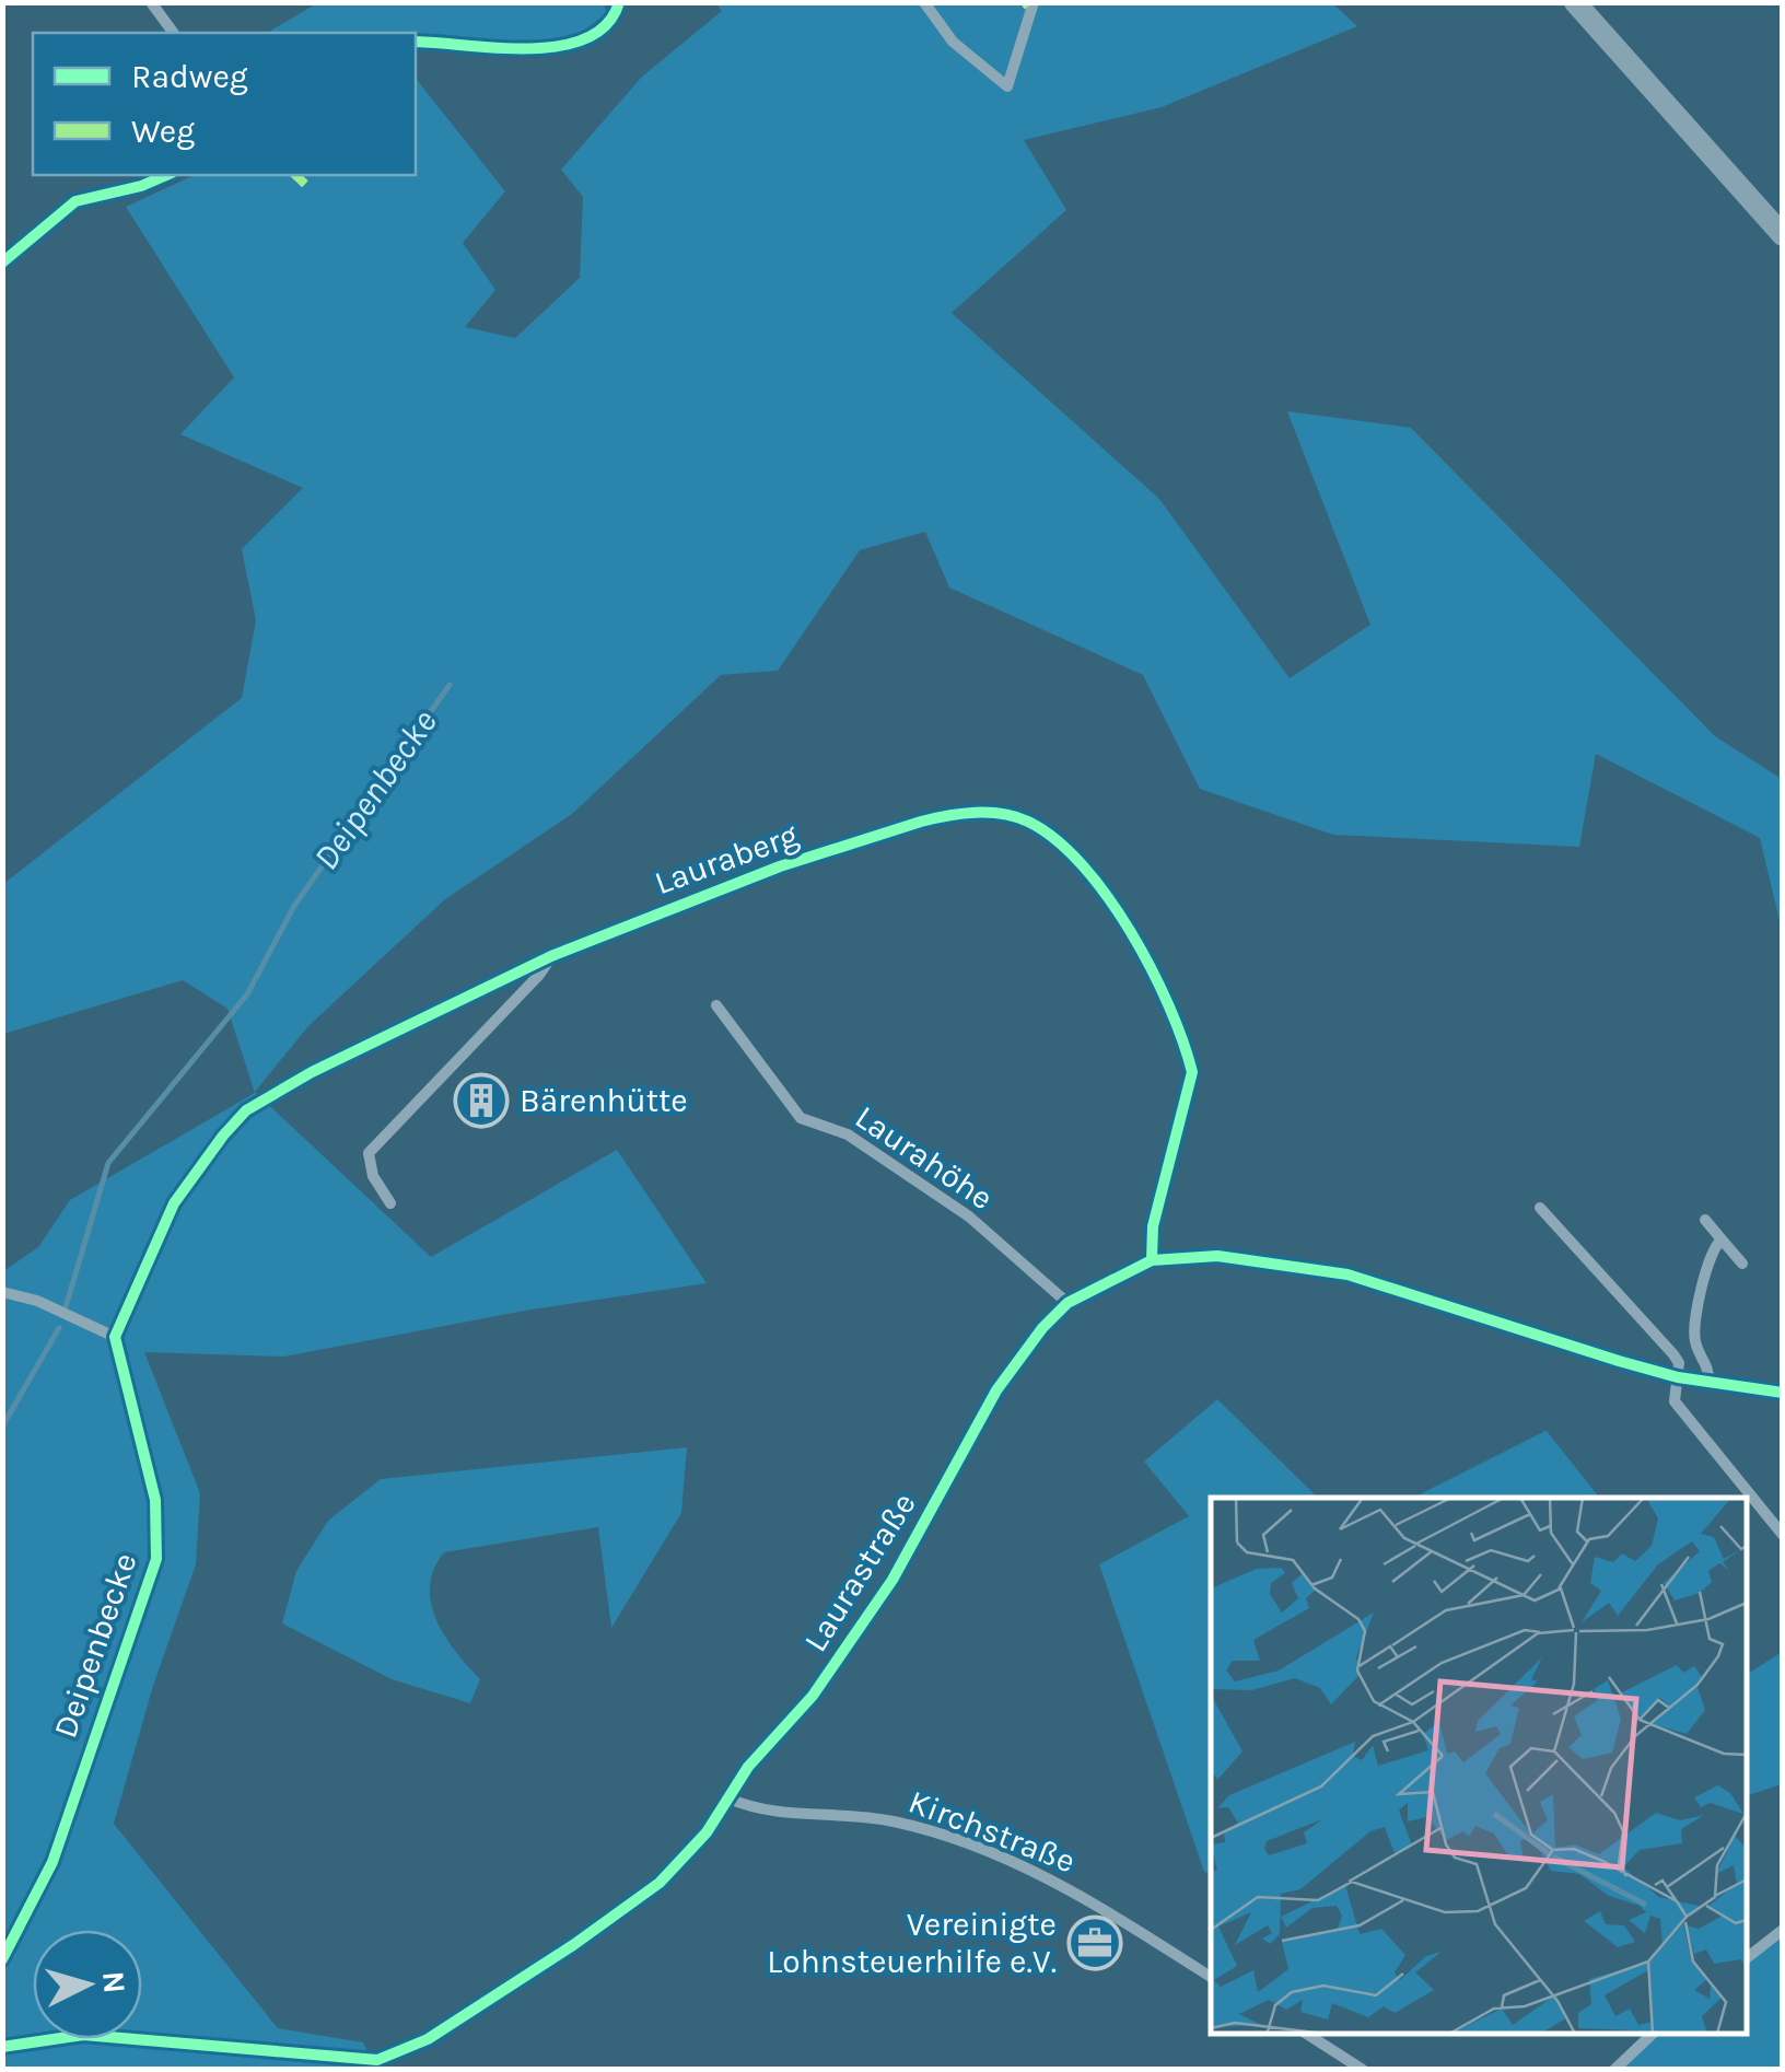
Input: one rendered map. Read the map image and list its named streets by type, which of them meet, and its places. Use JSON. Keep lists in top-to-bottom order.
{
  "streets": {
    "street": [
      "Lauraberg",
      "Laurahöhe",
      "Laurastraße",
      "Deipenbecke",
      "Kirchstraße"
    ]
  },
  "crossings": [
    ["Lauraberg", "Laurastraße"],
    ["Lauraberg", "Deipenbecke"],
    ["Laurahöhe", "Laurastraße"],
    ["Laurastraße", "Kirchstraße"]
  ],
  "water": ["Deipenbecke"],
  "places": {
    "building": ["Bärenhütte"],
    "office": ["Vereinigte Lohnsteuerhilfe e.V."]
  },
  "legend": ["Radweg", "Weg"],
  "north": "right"
}
